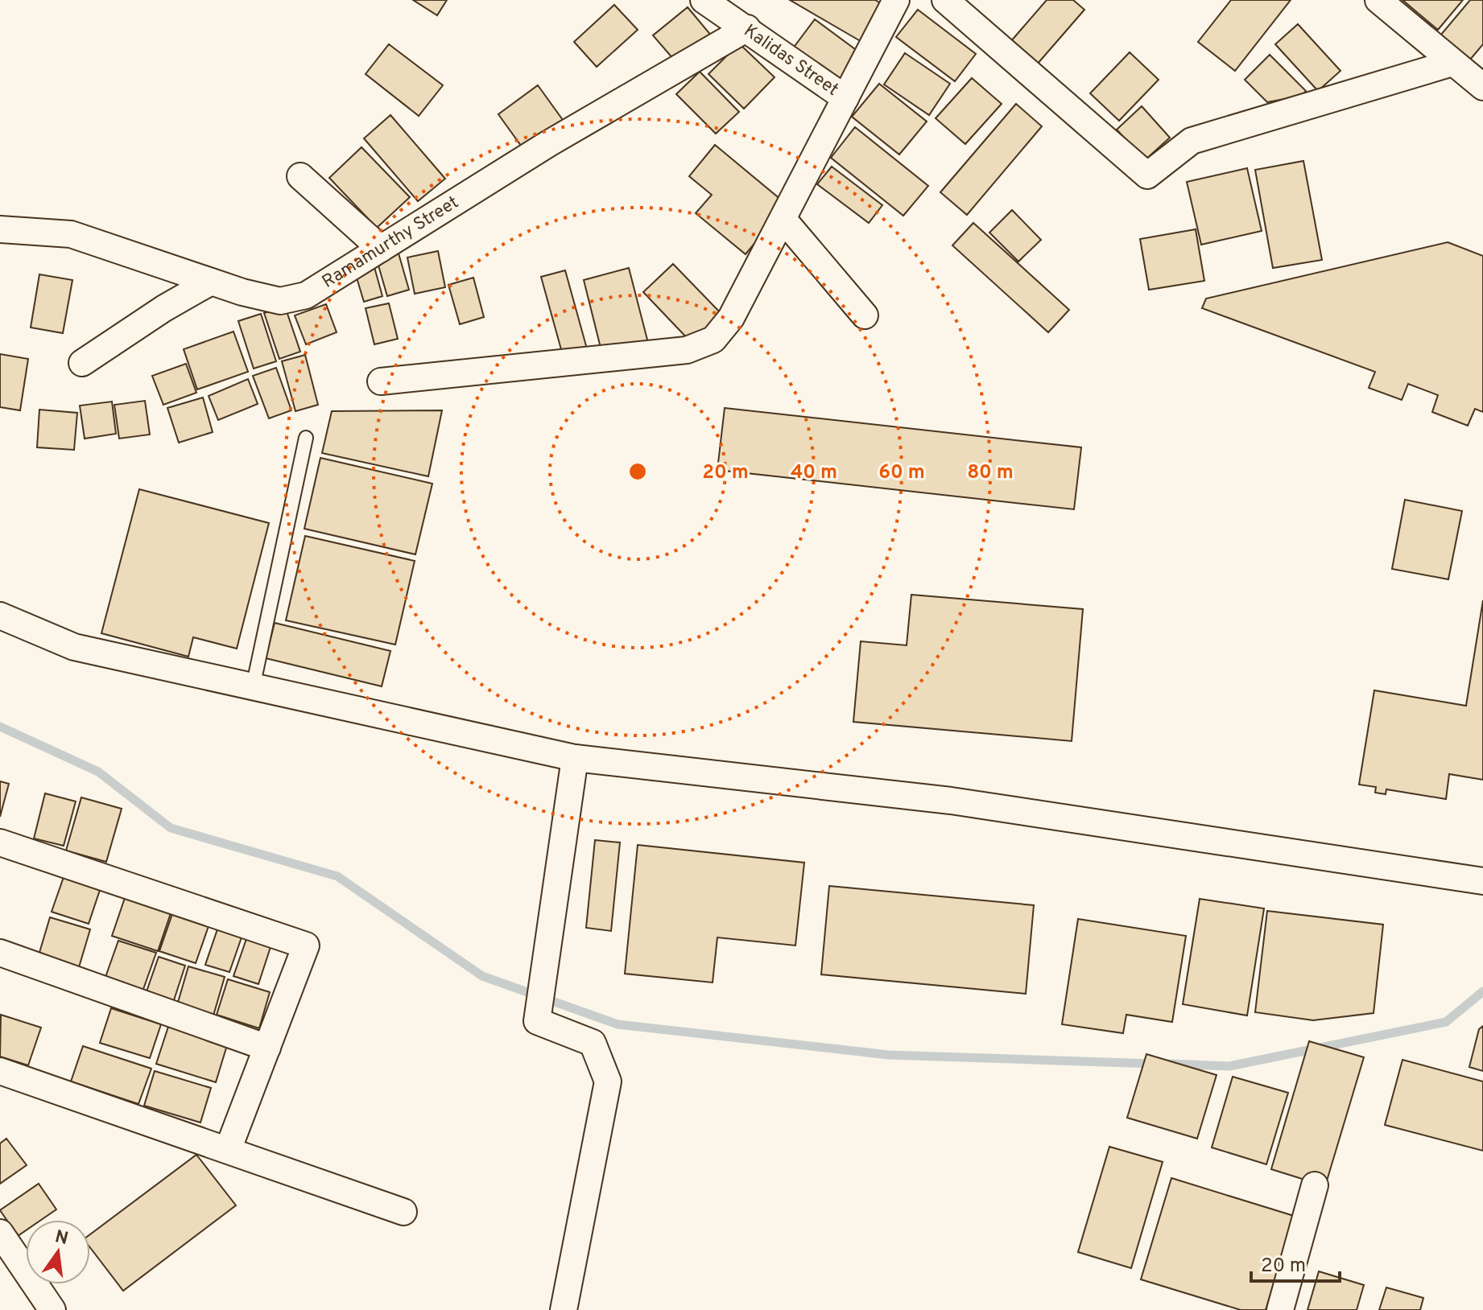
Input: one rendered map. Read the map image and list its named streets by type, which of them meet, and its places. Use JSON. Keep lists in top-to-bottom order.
{
  "streets": {
    "street": ["Kalidas Street", "Ramamurthy Street"]
  },
  "crossings": [
    ["Kalidas Street", "Ramamurthy Street"]
  ],
  "scale_bar": "20 m",
  "north": "top",
  "rings": [
    "20 m",
    "40 m",
    "60 m",
    "80 m"
  ]
}
